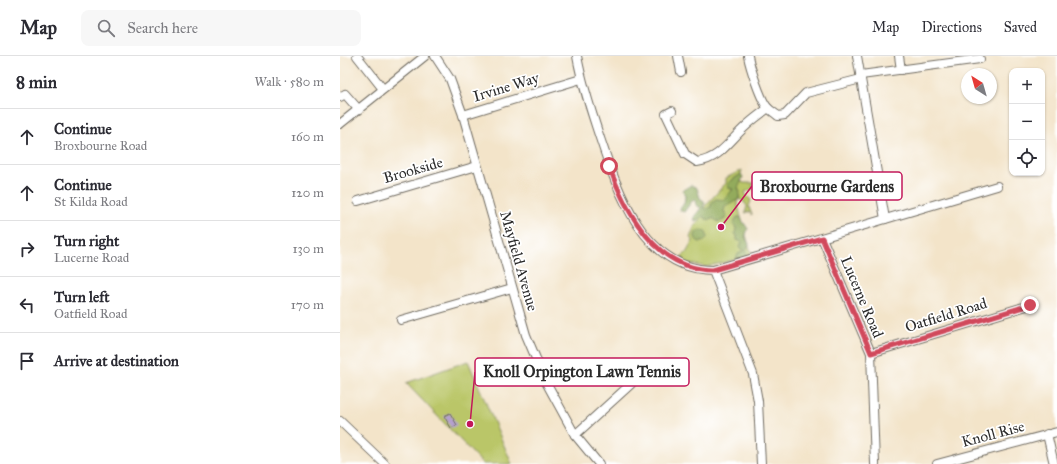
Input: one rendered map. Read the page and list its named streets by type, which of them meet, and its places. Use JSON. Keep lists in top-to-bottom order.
{
  "streets": {
    "street": [
      "Irvine Way",
      "Brookside",
      "Mayfield Avenue",
      "Lucerne Road",
      "Oatfield Road",
      "Knoll Rise"
    ]
  },
  "crossings": [
    ["Irvine Way", "Mayfield Avenue"],
    ["Brookside", "Mayfield Avenue"],
    ["Lucerne Road", "Oatfield Road"]
  ],
  "places": ["Broxbourne Gardens", "Knoll Orpington Lawn Tennis"],
  "north": "top left",
  "page": {
    "header": "Map",
    "search": "Search here",
    "nav": ["Map", "Directions", "Saved"],
    "heading": ["8 min", "Walk · 580 m"],
    "map_buttons": ["+", "−"],
    "list": [
      ["Continue", "Broxbourne Road", "160 m"],
      ["Continue", "St Kilda Road", "120 m"],
      ["Turn right", "Lucerne Road", "130 m"],
      ["Turn left", "Oatfield Road", "170 m"],
      "Arrive at destination"
    ]
  }
}
